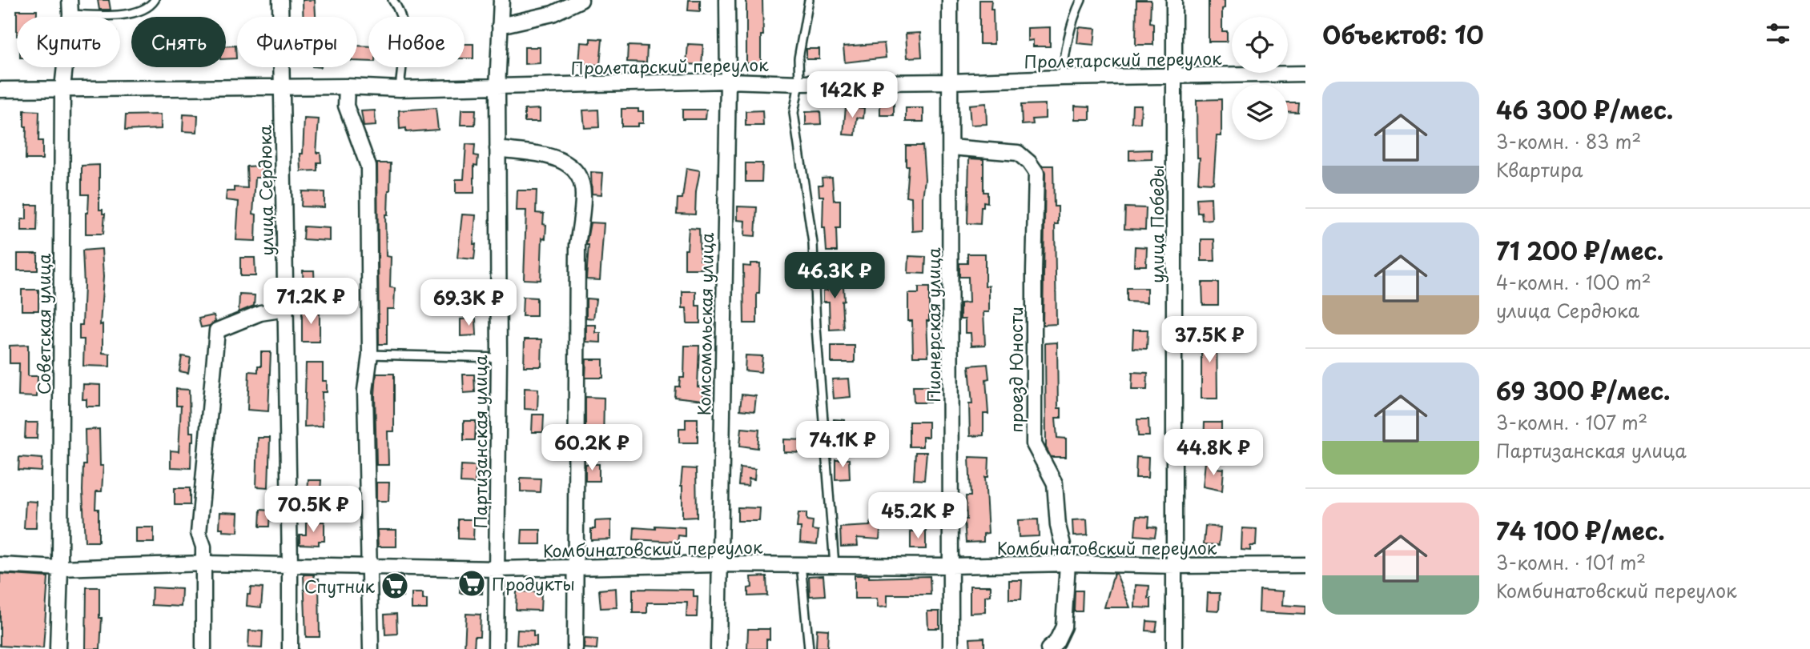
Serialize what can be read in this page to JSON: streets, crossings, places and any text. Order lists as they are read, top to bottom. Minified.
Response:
{"streets":{"street":["Пролетарский переулок","улица Сердюка","улица Победы","Советская улица","Комсомольская улица","Пионерская улица","проезд Юности","Партизанская улица","Комбинатовский переулок"]},"crossings":[["Пролетарский переулок","улица Сердюка"],["Пролетарский переулок","улица Победы"],["Пролетарский переулок","Советская улица"],["Пролетарский переулок","Комсомольская улица"],["Пролетарский переулок","Пионерская улица"],["Пролетарский переулок","Партизанская улица"],["улица Сердюка","Комбинатовский переулок"],["улица Победы","Комбинатовский переулок"],["Советская улица","Комбинатовский переулок"],["Комсомольская улица","Комбинатовский переулок"],["Пионерская улица","проезд Юности"],["Пионерская улица","Комбинатовский переулок"],["проезд Юности","Комбинатовский переулок"],["Партизанская улица","Комбинатовский переулок"]],"places":{"supermarket":["Продукты","Спутник"]},"page":{"heading":"Объектов: 10","chip":["Купить","Снять","Фильтры","Новое"],"list":[{"name":"46 300 ₽/мес.","note":"3-комн. · 83 m² · Квартира"},{"name":"71 200 ₽/мес.","note":"4-комн. · 100 m² · улица Сердюка"},{"name":"69 300 ₽/мес.","note":"3-комн. · 107 m² · Партизанская улица"},{"name":"74 100 ₽/мес.","note":"3-комн. · 101 m² · Комбинатовский переулок"}],"price":["142K ₽","46.3K ₽","71.2K ₽","69.3K ₽","37.5K ₽","74.1K ₽","60.2K ₽","44.8K ₽","70.5K ₽","45.2K ₽"]}}
